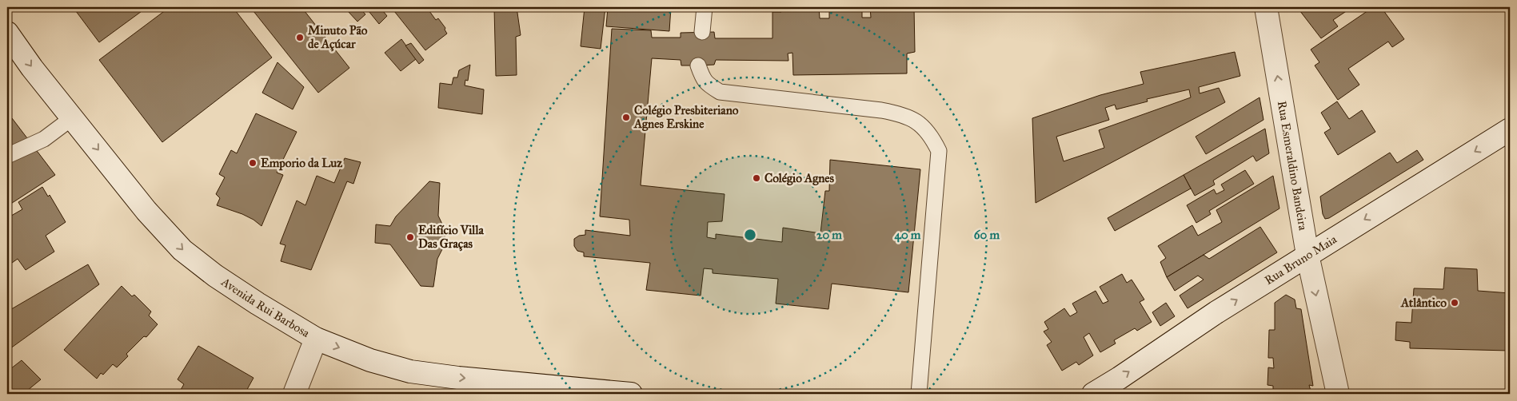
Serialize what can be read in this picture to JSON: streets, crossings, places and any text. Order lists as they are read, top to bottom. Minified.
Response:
{"streets":{"street":["Rua Esmeraldino Bandeira","Rua Bruno Maia","Avenida Rui Barbosa"]},"crossings":[["Rua Esmeraldino Bandeira","Rua Bruno Maia"]],"one_way":["Avenida Rui Barbosa"],"places":["Minuto Pão de Açúcar","Colégio Presbiteriano Agnes Erskine","Emporio da Luz","Colégio Agnes","Edifício Villa Das Graças","Atlântico"],"rings":["20 m","40 m","60 m"]}
